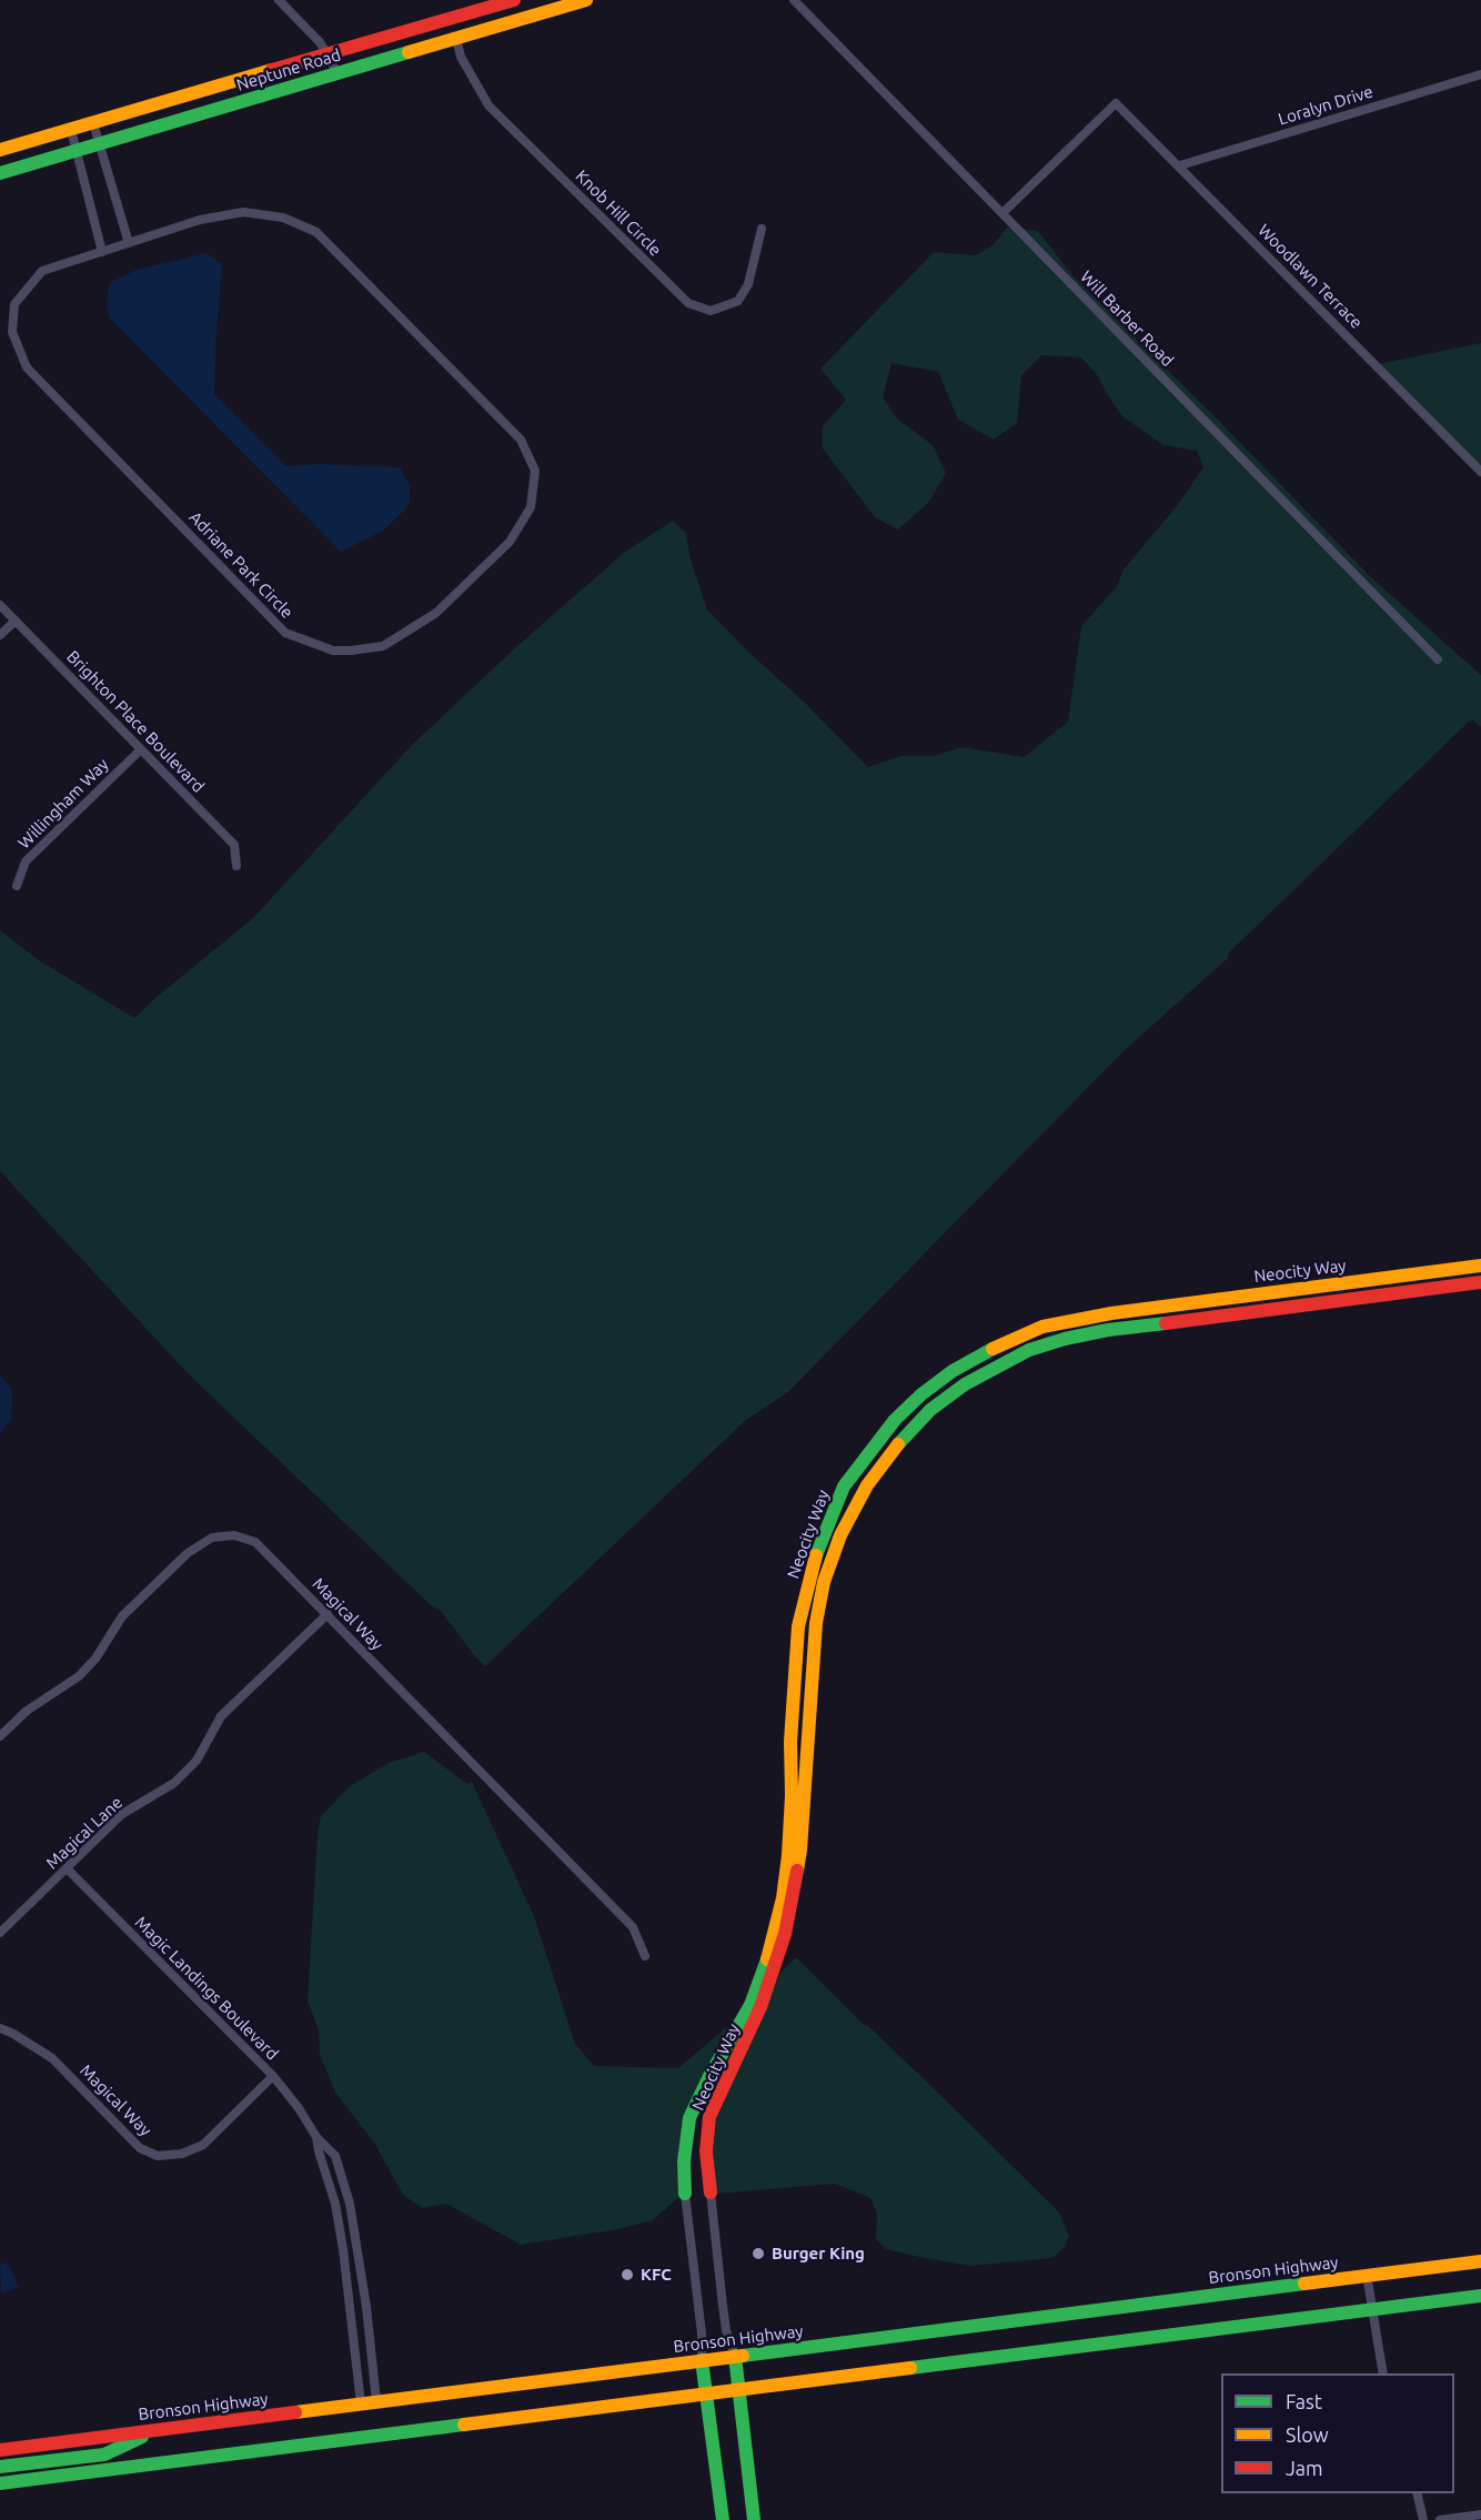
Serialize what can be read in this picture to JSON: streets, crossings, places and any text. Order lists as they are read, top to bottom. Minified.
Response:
{"streets":{"main road":["Neptune Road","Neocity Way","Bronson Highway"],"street":["Loralyn Drive","Knob Hill Circle","Woodlawn Terrace","Will Barber Road","Adriane Park Circle","Brighton Place Boulevard","Willingham Way","Magical Way","Magical Lane","Magic Landings Boulevard"]},"crossings":[["Neptune Road","Knob Hill Circle"],["Loralyn Drive","Woodlawn Terrace"],["Woodlawn Terrace","Will Barber Road"],["Brighton Place Boulevard","Willingham Way"],["Magical Way","Magical Lane"],["Magical Way","Magic Landings Boulevard"],["Magical Lane","Magic Landings Boulevard"],["Magic Landings Boulevard","Bronson Highway"]],"places":["Burger King","KFC"],"legend":["Fast","Slow","Jam"]}
